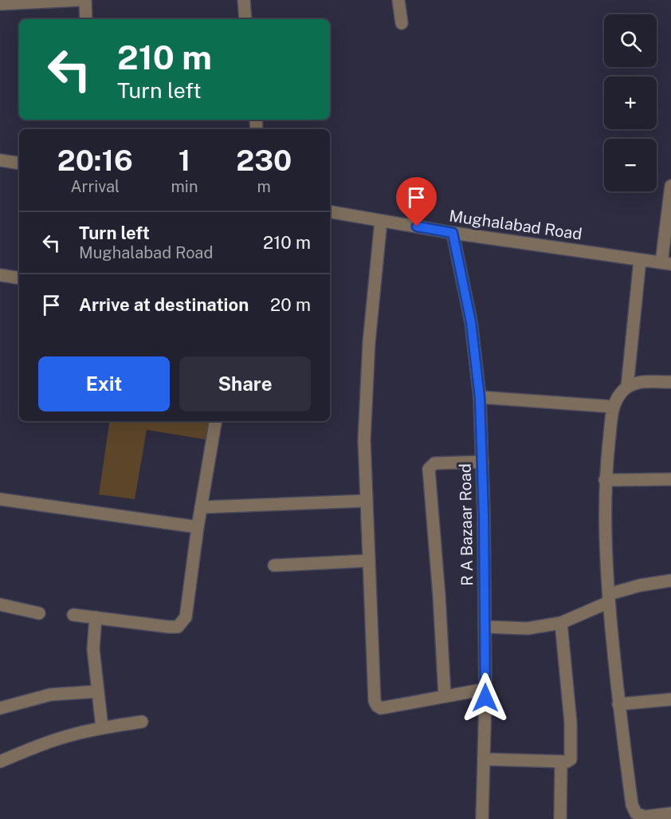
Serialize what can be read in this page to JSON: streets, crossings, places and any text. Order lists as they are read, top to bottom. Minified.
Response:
{"streets":{"street":["Mughalabad Road","R A Bazaar Road"]},"crossings":[["Mughalabad Road","R A Bazaar Road"]],"page":{"map_buttons":["+","−"],"turn":["210 m","Turn left"],"eta":["20:16","Arrival","1","min","230","m"],"list":[{"name":"Turn left","note":"Mughalabad Road","value":"210 m"},{"name":"Arrive at destination","value":"20 m"}],"buttons":["Exit","Share"]}}
